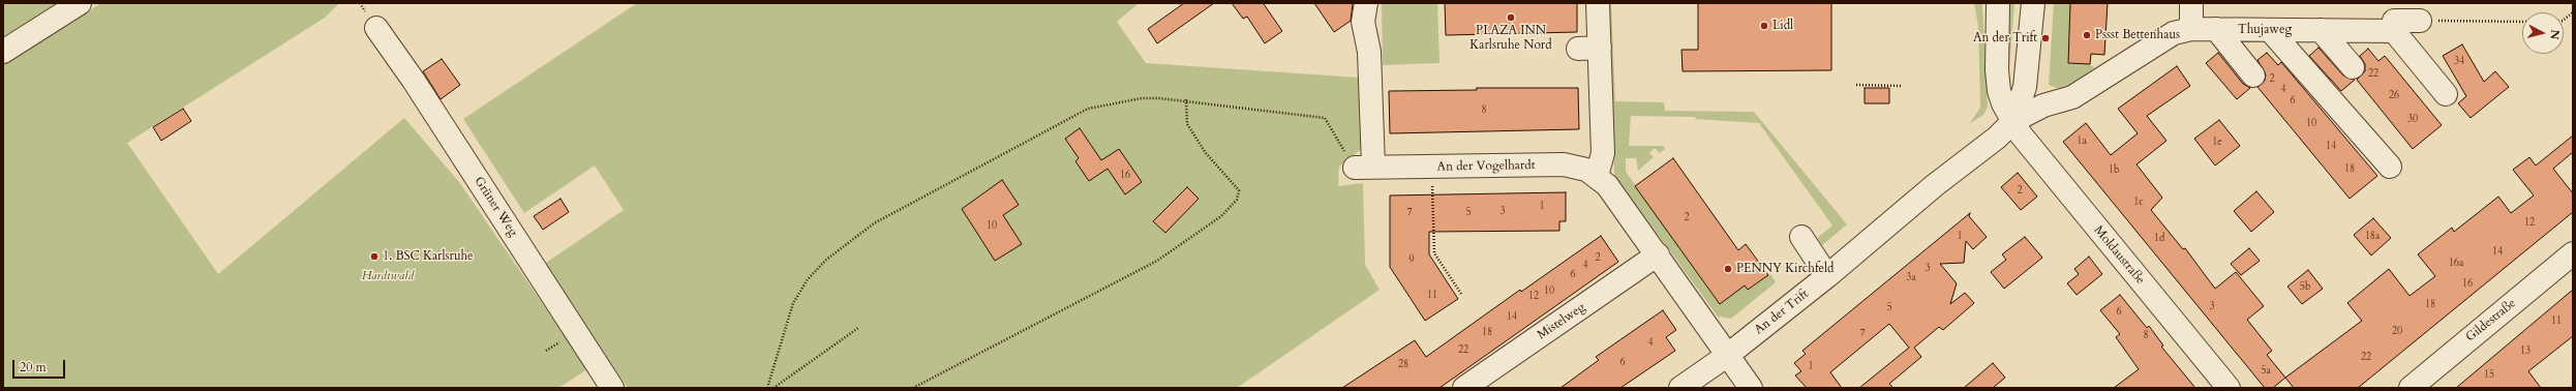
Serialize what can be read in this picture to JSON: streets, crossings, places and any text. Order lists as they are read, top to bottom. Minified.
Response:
{"streets":{"street":["Thujaweg","An der Vogelhardt","Grüner Weg","Moldaustraße","An der Trift","Gildestraße","Mistelweg"]},"crossings":[["Thujaweg","Moldaustraße"],["Thujaweg","An der Trift"],["An der Vogelhardt","An der Trift"],["An der Vogelhardt","Mistelweg"],["Moldaustraße","An der Trift"]],"parks":["Hardtwald"],"places":["PLAZA INN Karlsruhe Nord","Lidl","Pssst Bettenhaus","An der Trift","1. BSC Karlsruhe","PENNY Kirchfeld"],"house_numbers":["34","22","2","4","26","6","8","30","10","1a","1e","14","18","1b","16","2","1c","1","3","7","5","2","12","10","1","18a","1d","14","2","9","16a","4","3","6","3a","16","5b","10","11","12","18","3","5","6","14","11","20","18","7","8","4","22","13","22","6","28","1","5a","15"],"scale_bar":"20 m","north":"right"}
